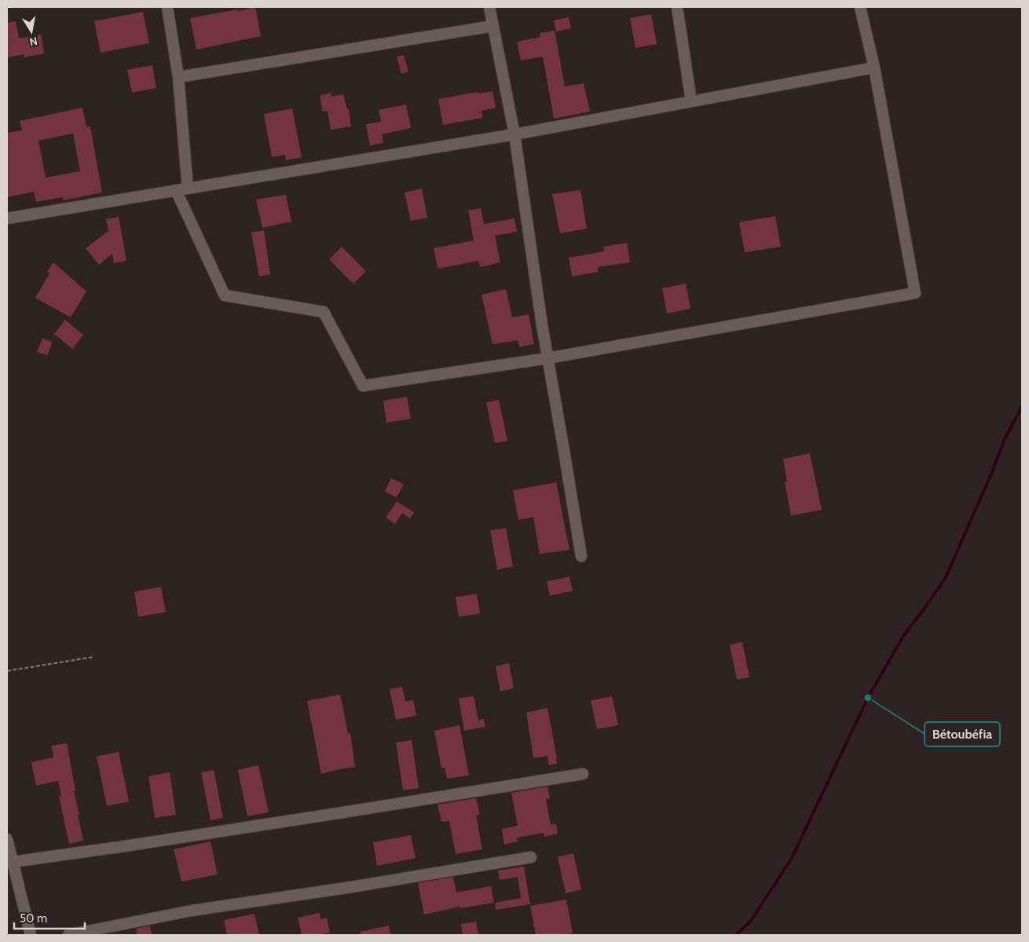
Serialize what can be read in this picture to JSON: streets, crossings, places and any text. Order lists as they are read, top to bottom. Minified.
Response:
{"places":["Bétoubéfia"],"scale_bar":"50 m","north":"bottom"}
